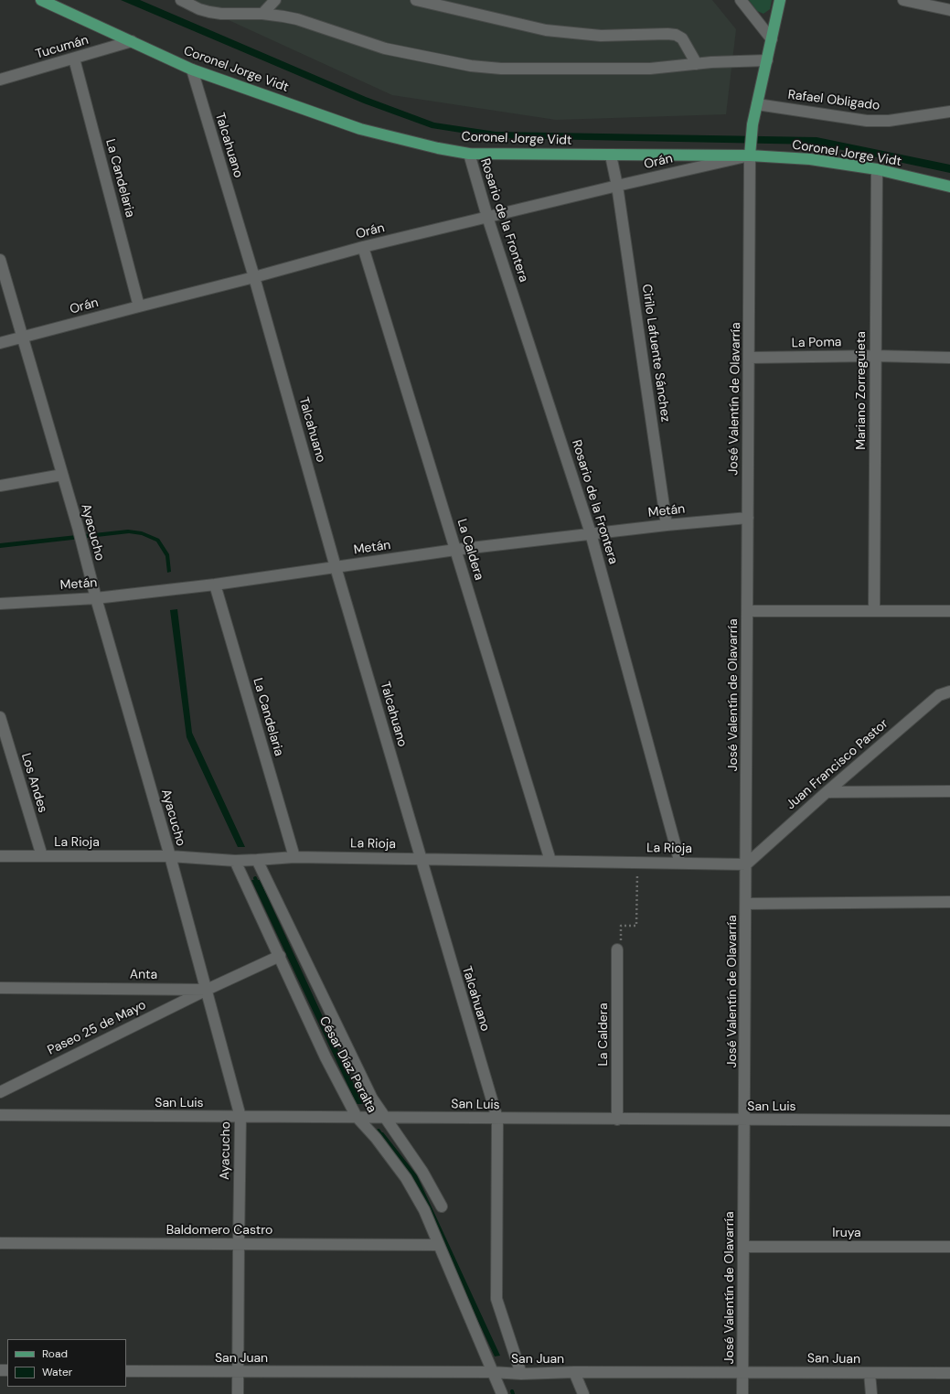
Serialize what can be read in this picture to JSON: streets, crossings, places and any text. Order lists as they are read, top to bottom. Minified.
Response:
{"streets":{"main road":["Coronel Jorge Vidt","José Valentín de Olavarría"],"street":["Tucumán","Rafael Obligado","Talcahuano","Orán","La Candelaria","Rosario de la Frontera","La Poma","Cirilo Lafuente Sánchez","Mariano Zorreguieta","Metán","Ayacucho","La Caldera","Juan Francisco Pastor","Los Andes","La Rioja","Anta","Paseo 25 de Mayo","César Díaz Peralta","San Luis","Baldomero Castro","Iruya","San Juan"]},"crossings":[["Tucumán","Coronel Jorge Vidt"],["Tucumán","La Candelaria"],["Coronel Jorge Vidt","Talcahuano"],["Coronel Jorge Vidt","Orán"],["Coronel Jorge Vidt","Rosario de la Frontera"],["Coronel Jorge Vidt","Cirilo Lafuente Sánchez"],["Coronel Jorge Vidt","Mariano Zorreguieta"],["Coronel Jorge Vidt","José Valentín de Olavarría"],["Rafael Obligado","José Valentín de Olavarría"],["Talcahuano","Orán"],["Talcahuano","Metán"],["Talcahuano","La Rioja"],["Talcahuano","San Luis"],["Talcahuano","San Juan"],["Orán","La Candelaria"],["Orán","Rosario de la Frontera"],["Orán","Cirilo Lafuente Sánchez"],["Orán","José Valentín de Olavarría"],["Orán","Ayacucho"],["Orán","La Caldera"],["La Candelaria","Metán"],["La Candelaria","La Rioja"],["Rosario de la Frontera","Metán"],["Rosario de la Frontera","La Rioja"],["La Poma","Mariano Zorreguieta"],["La Poma","José Valentín de Olavarría"],["Cirilo Lafuente Sánchez","Metán"],["José Valentín de Olavarría","Metán"],["José Valentín de Olavarría","Juan Francisco Pastor"],["José Valentín de Olavarría","La Rioja"],["José Valentín de Olavarría","San Luis"],["José Valentín de Olavarría","Iruya"],["José Valentín de Olavarría","San Juan"],["Metán","Ayacucho"],["Metán","La Caldera"],["Ayacucho","La Rioja"],["Ayacucho","Anta"],["Ayacucho","Paseo 25 de Mayo"],["Ayacucho","San Luis"],["Ayacucho","Baldomero Castro"],["Ayacucho","San Juan"],["La Caldera","La Rioja"],["La Caldera","San Luis"],["Juan Francisco Pastor","La Rioja"],["Los Andes","La Rioja"],["La Rioja","César Díaz Peralta"],["Anta","Paseo 25 de Mayo"],["Anta","César Díaz Peralta"],["César Díaz Peralta","San Luis"],["César Díaz Peralta","Baldomero Castro"],["César Díaz Peralta","San Juan"]],"legend":["Road","Water"]}
